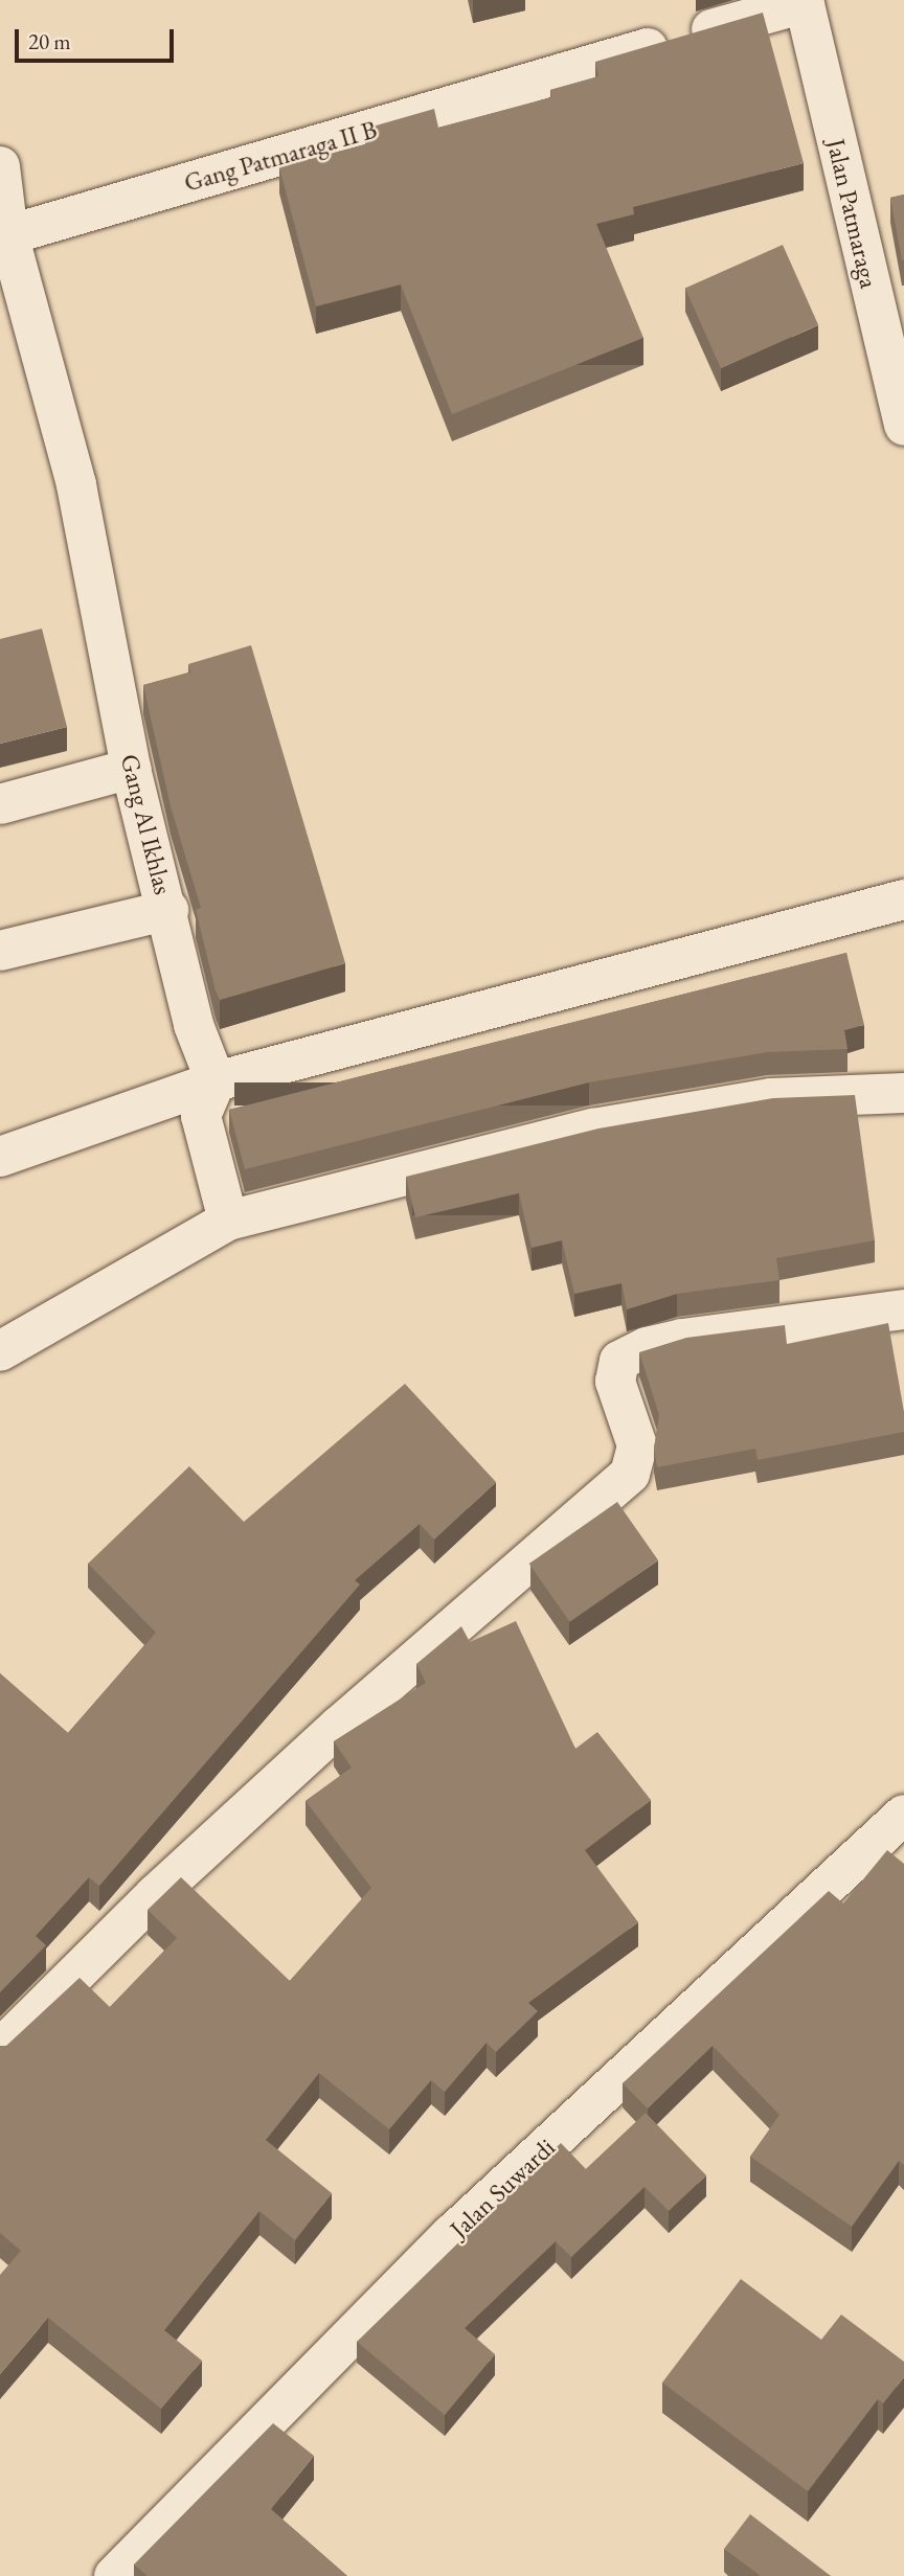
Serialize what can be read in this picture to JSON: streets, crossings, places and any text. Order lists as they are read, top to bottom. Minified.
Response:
{"streets":{"street":["Gang Patmaraga II B","Jalan Patmaraga","Gang Al Ikhlas","Jalan Suwardi"]},"crossings":[["Gang Patmaraga II B","Jalan Patmaraga"],["Gang Patmaraga II B","Gang Al Ikhlas"]],"scale_bar":"20 m"}
